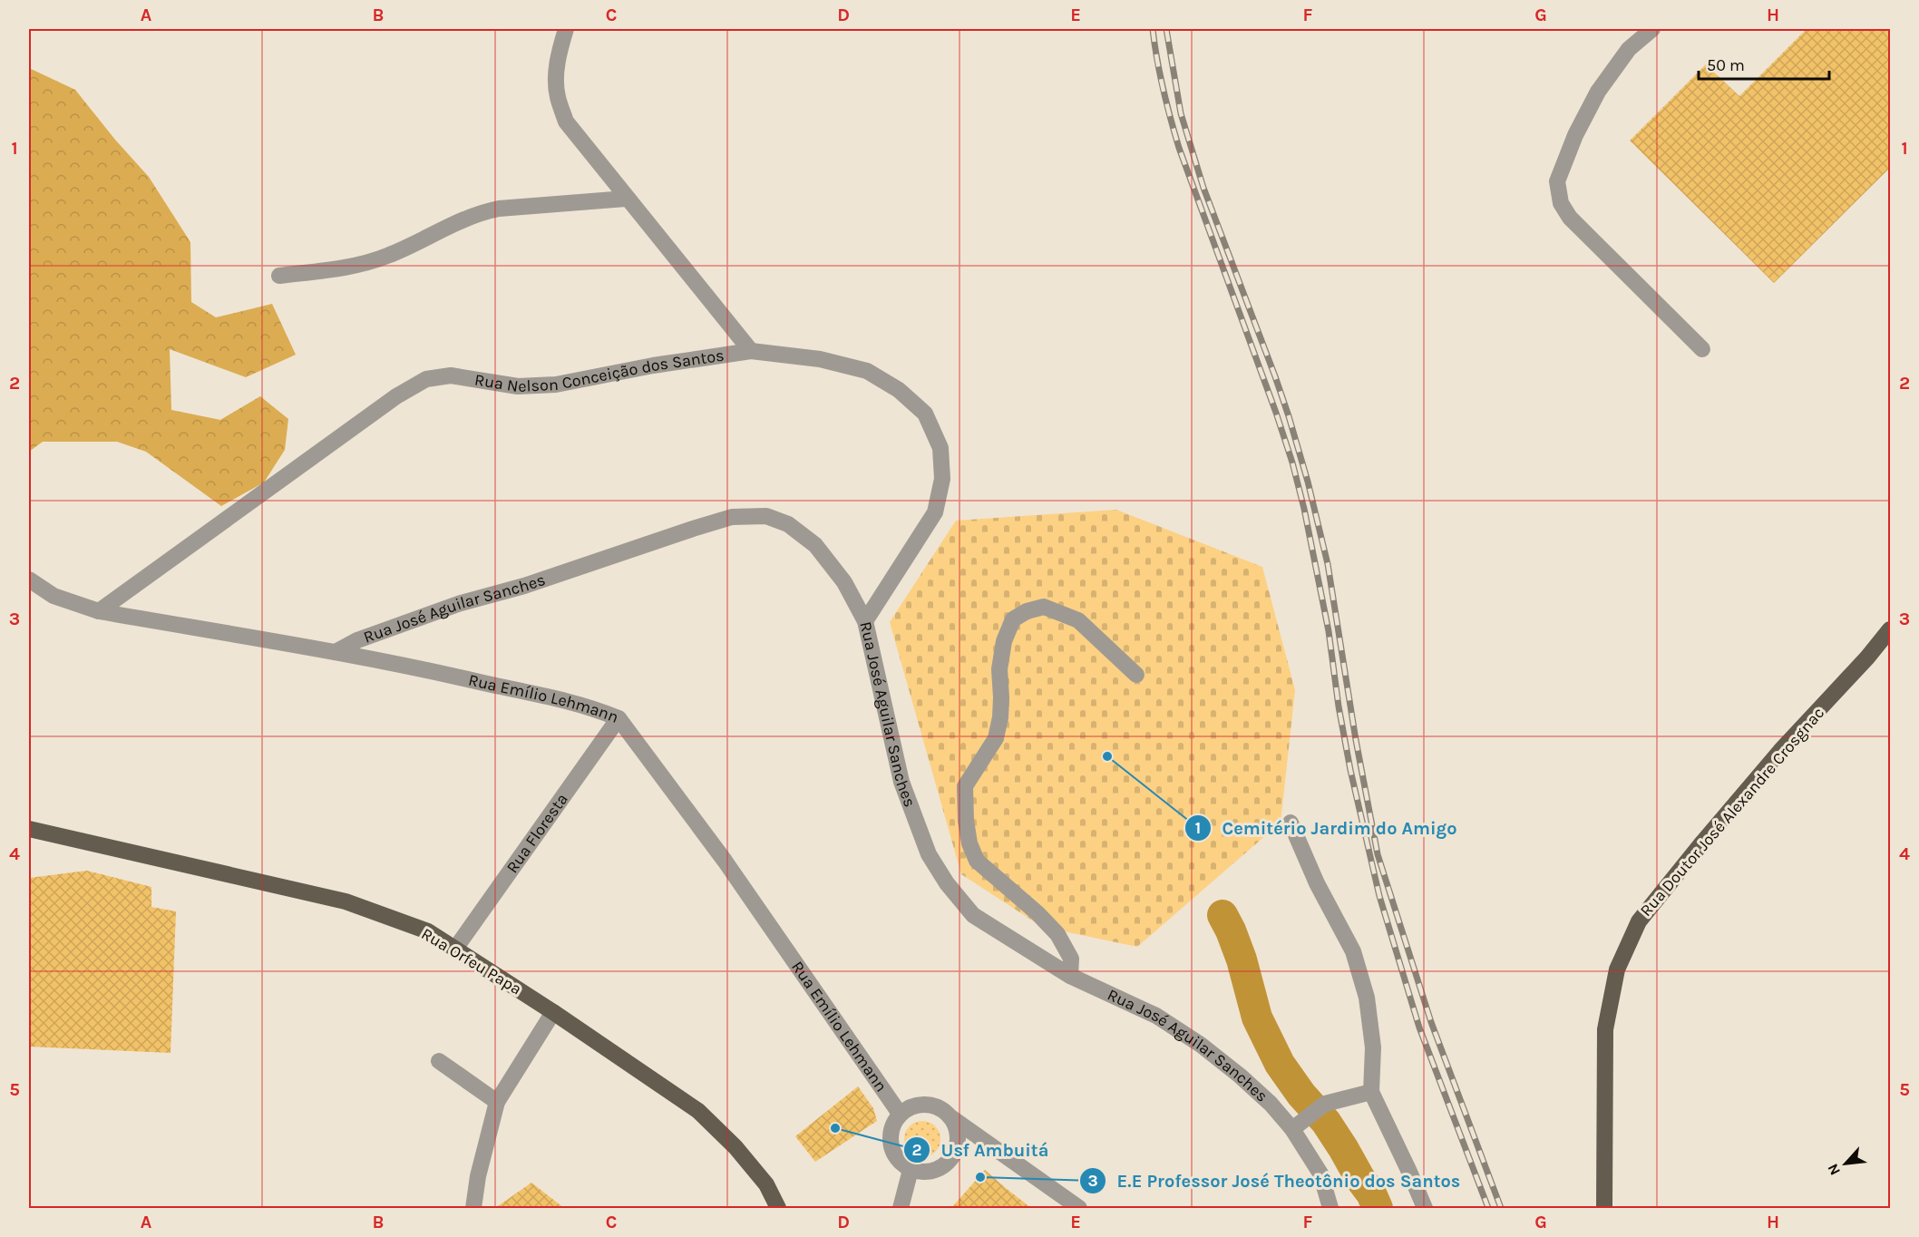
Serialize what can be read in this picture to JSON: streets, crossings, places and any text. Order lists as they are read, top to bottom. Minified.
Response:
{"streets":{"main road":["Rua Doutor José Alexandre Crosgnac","Rua Orfeu Papa"],"street":["Rua Nelson Conceição dos Santos","Rua José Aguilar Sanches","Rua Emílio Lehmann","Rua Floresta"]},"crossings":[["Rua Nelson Conceição dos Santos","Rua José Aguilar Sanches"],["Rua Nelson Conceição dos Santos","Rua Emílio Lehmann"],["Rua José Aguilar Sanches","Rua Emílio Lehmann"],["Rua Emílio Lehmann","Rua Floresta"],["Rua Floresta","Rua Orfeu Papa"]],"places":["Cemitério Jardim do Amigo","Usf Ambuitá","E.E Professor José Theotônio dos Santos"],"scale_bar":"50 m","north":"bottom left","grid":{"columns":["A","B","C","D","E","F","G","H"],"rows":["1","2","3","4","5"]}}
